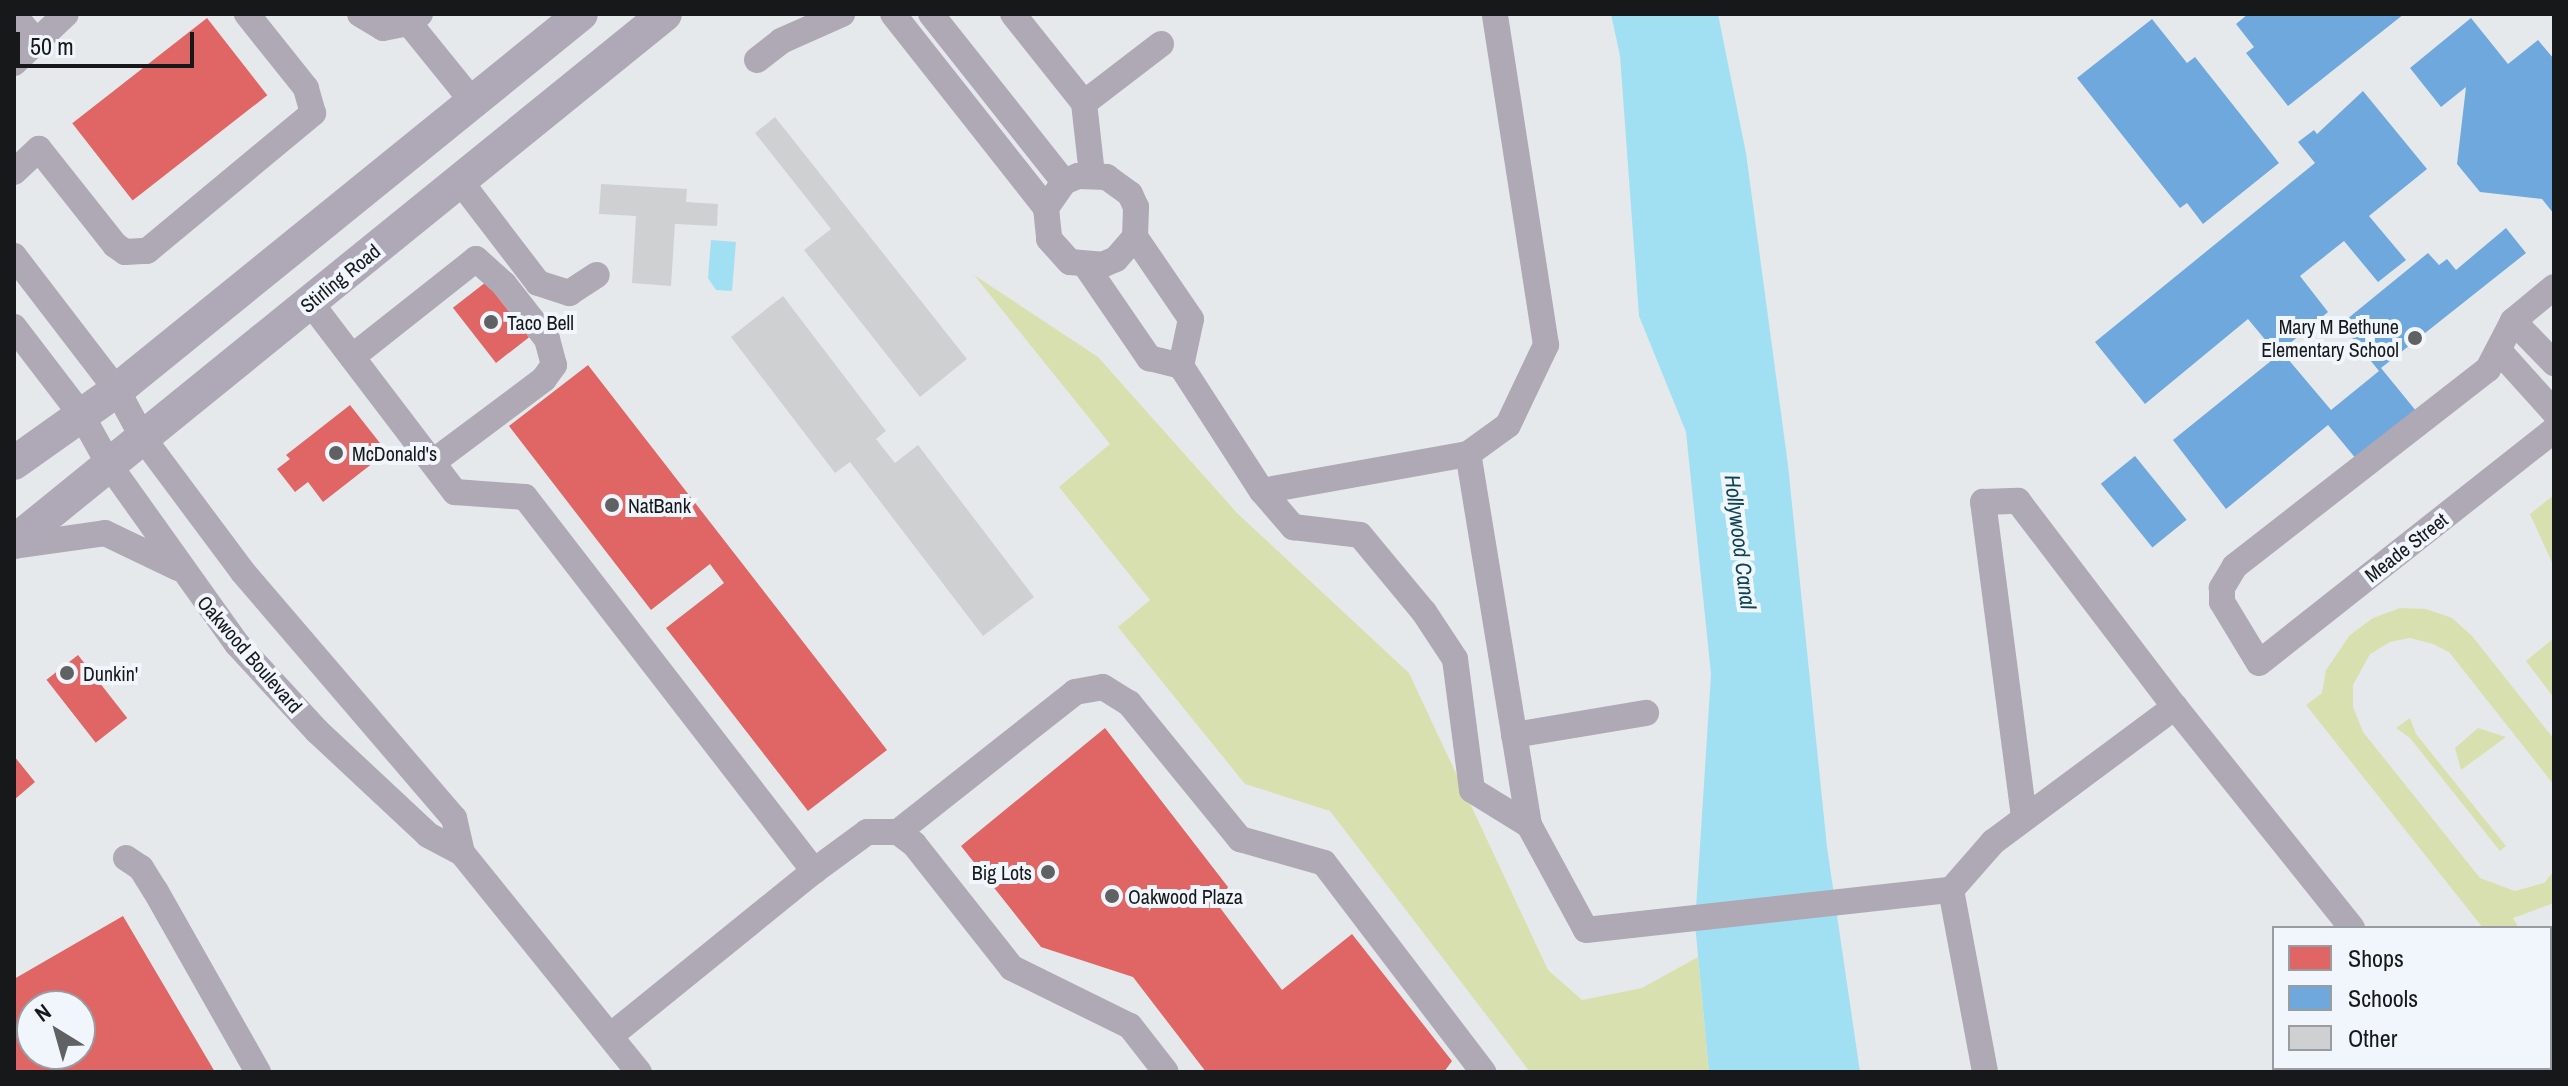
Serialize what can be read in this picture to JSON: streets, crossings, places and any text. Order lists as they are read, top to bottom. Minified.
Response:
{"streets":{"main road":["Stirling Road"],"street":["Meade Street","Oakwood Boulevard"]},"crossings":[["Stirling Road","Oakwood Boulevard"]],"water":["Hollywood Canal"],"places":["Taco Bell","Mary M Bethune Elementary School","McDonald's","NatBank","Dunkin'","Big Lots","Oakwood Plaza"],"legend":["Shops","Schools","Other"],"scale_bar":"50 m","north":"top left"}
